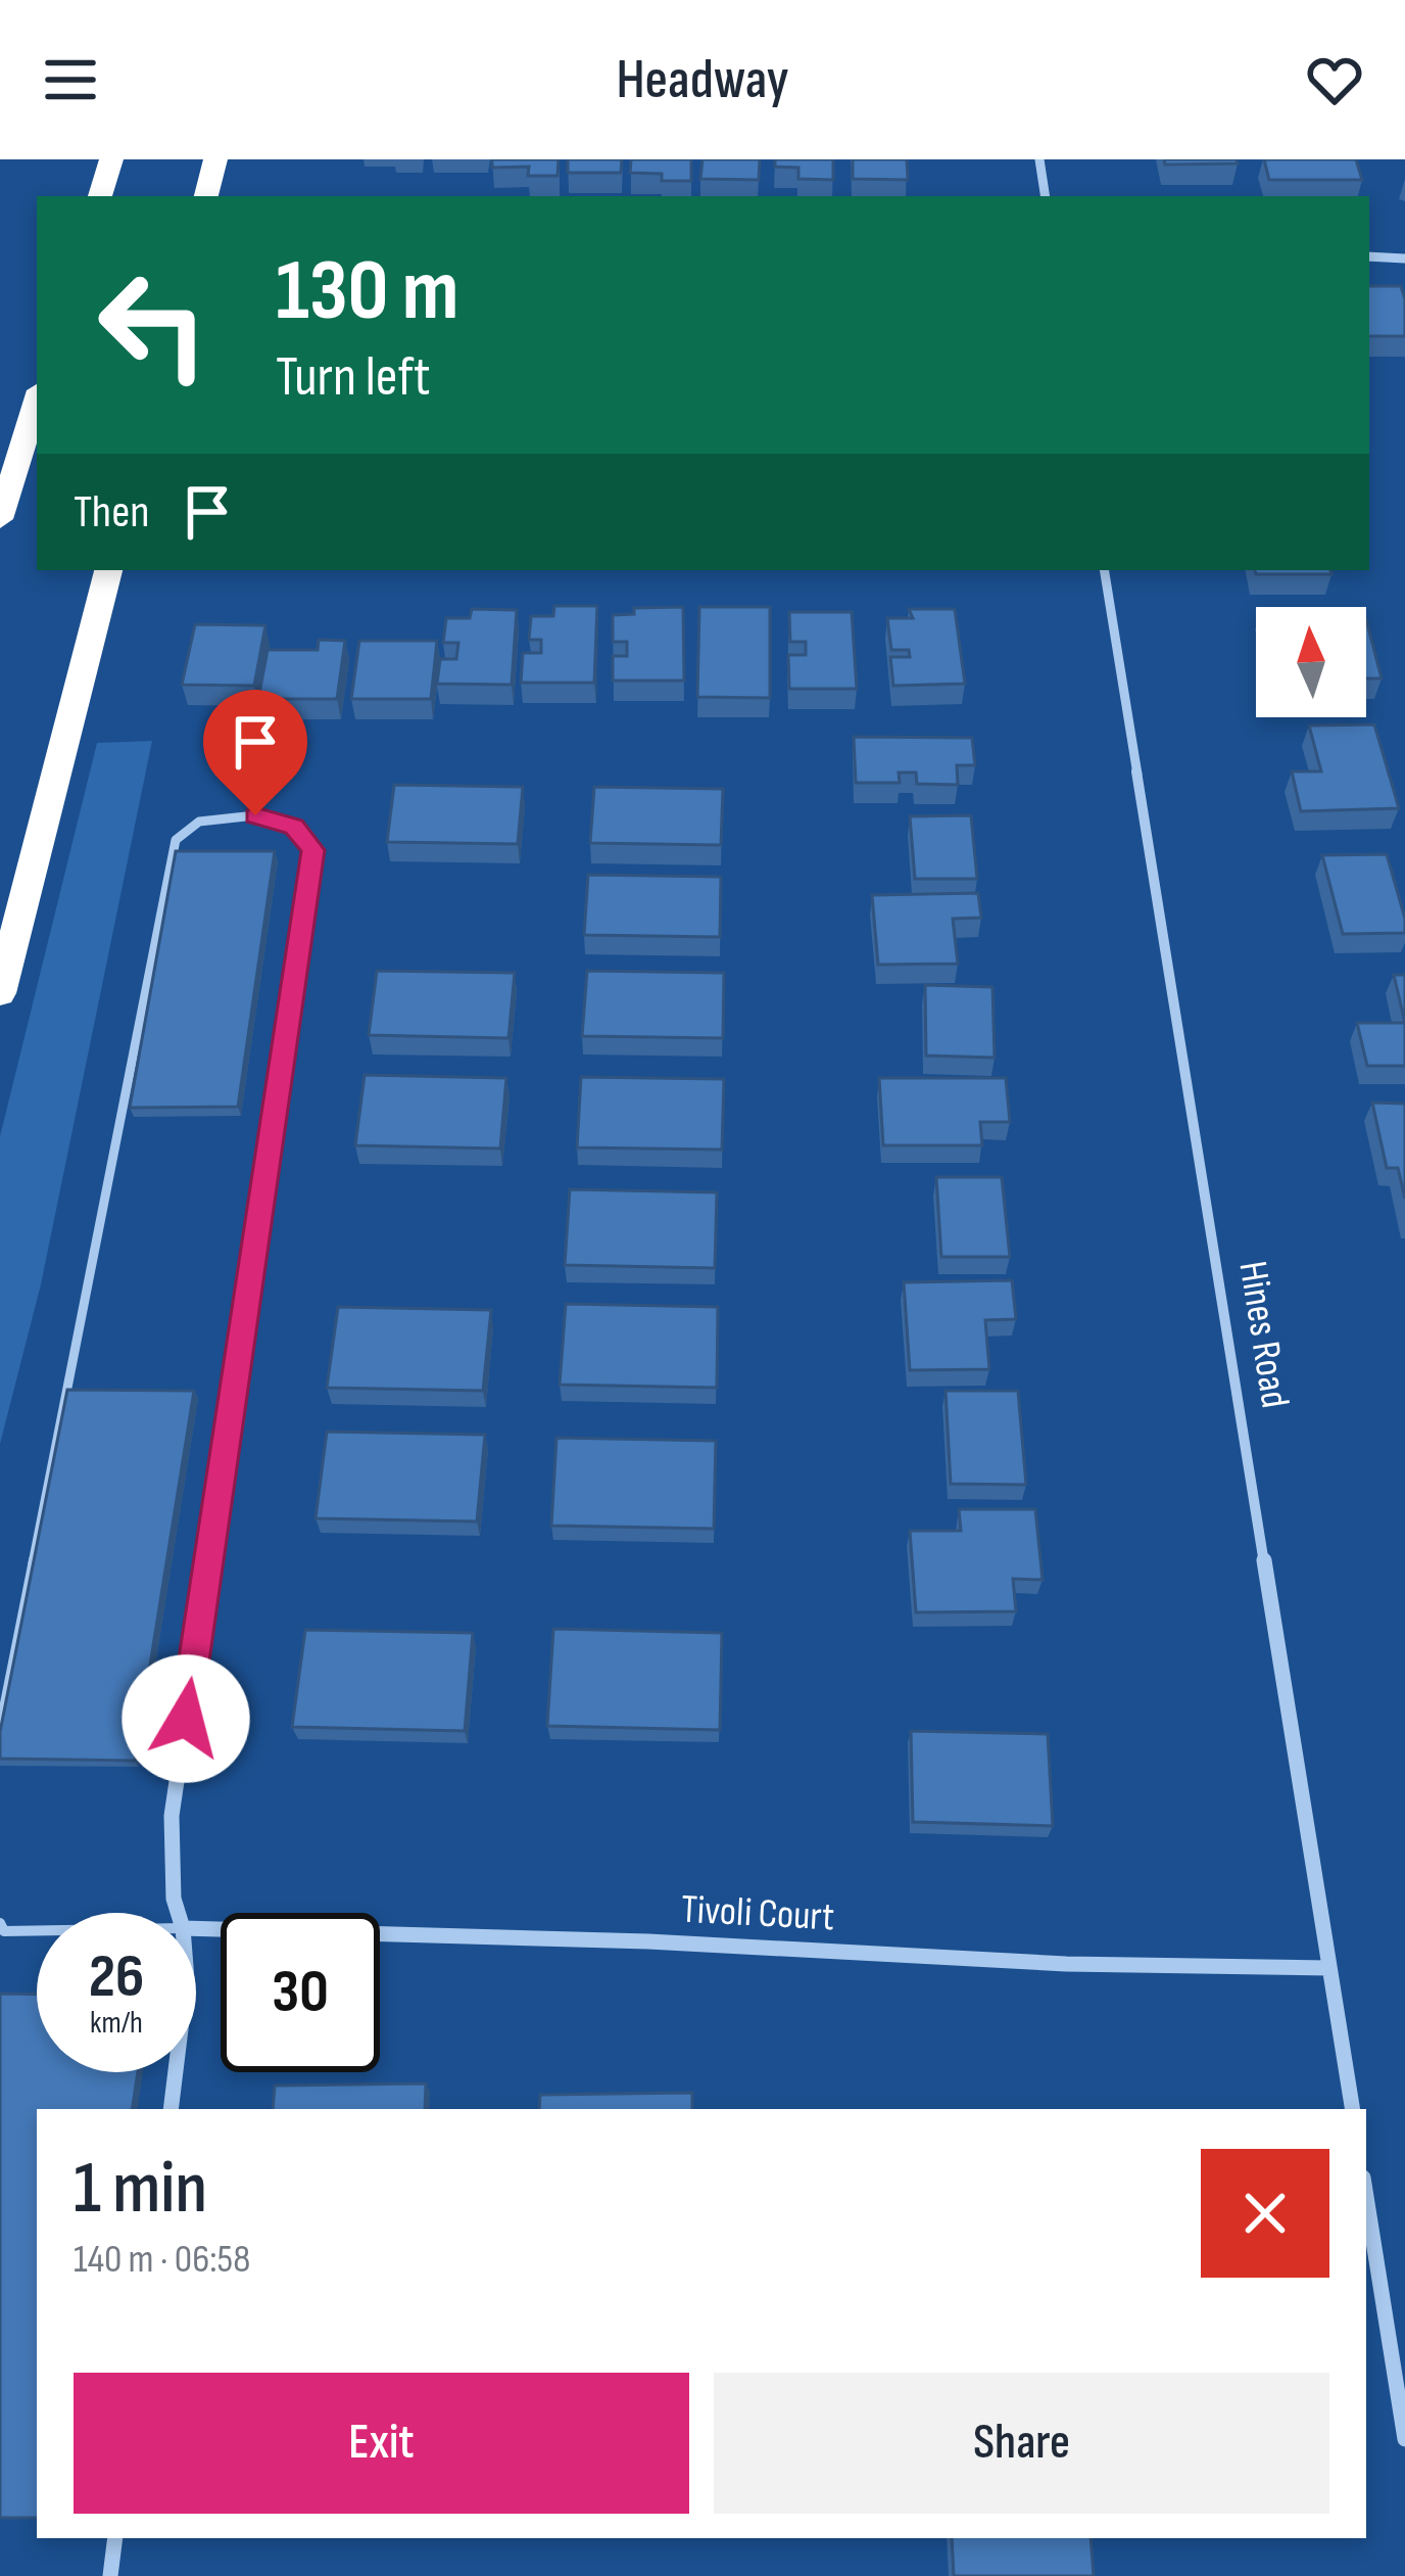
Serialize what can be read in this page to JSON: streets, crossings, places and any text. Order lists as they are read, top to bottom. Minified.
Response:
{"streets":{"street":["Hines Road","Tivoli Court"]},"crossings":[["Hines Road","Tivoli Court"]],"north":"top","page":{"header":"Headway","turn":["130 m","Turn left"],"then":"Then","speed":"26 km/h","limit":"30","heading":["1 min","140 m · 06:58"],"buttons":["Exit","Share"]}}
